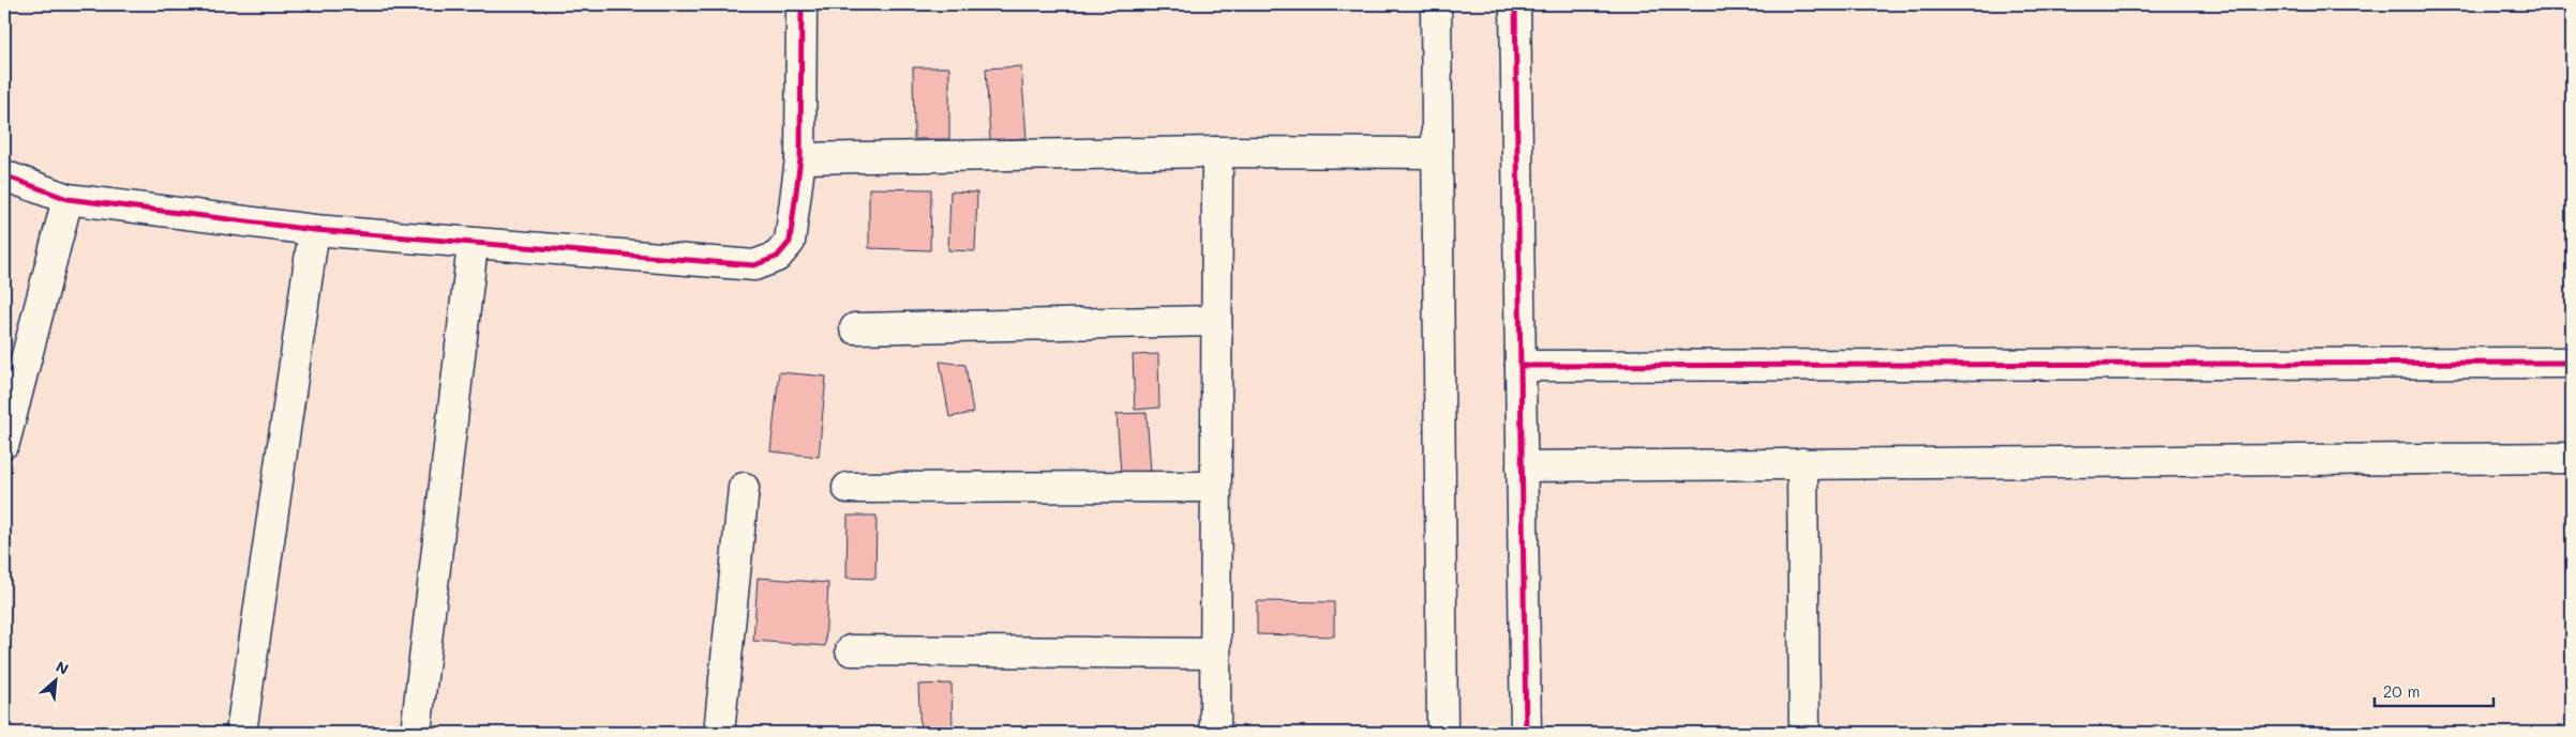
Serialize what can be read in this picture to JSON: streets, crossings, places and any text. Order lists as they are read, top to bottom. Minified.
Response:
{"scale_bar":"20 m","north":"top right"}
